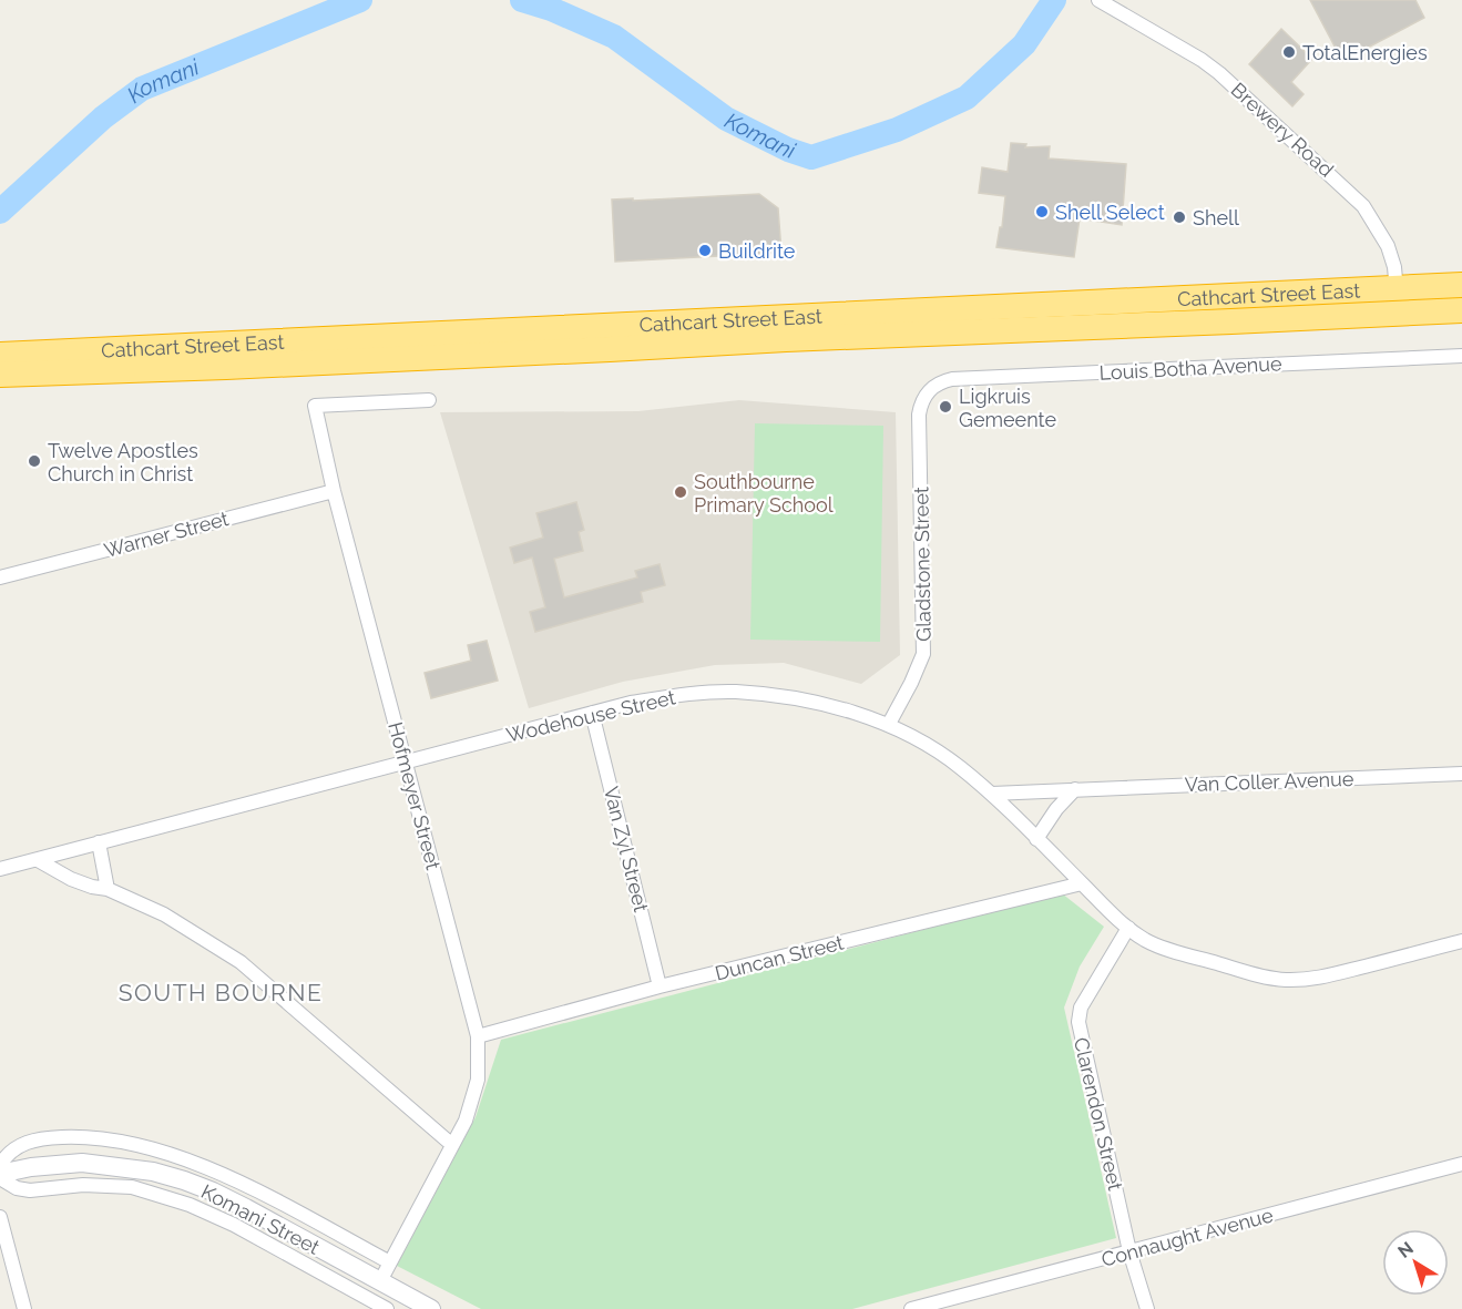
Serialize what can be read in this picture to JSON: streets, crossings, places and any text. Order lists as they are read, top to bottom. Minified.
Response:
{"streets":{"highway":["Cathcart Street East"],"street":["Brewery Road","Louis Botha Avenue","Warner Street","Gladstone Street","Wodehouse Street","Van Coller Avenue","Hofmeyer Street","Van Zyl Street","Duncan Street","Clarendon Street","Komani Street","Connaught Avenue"]},"crossings":[["Brewery Road","Cathcart Street East"],["Louis Botha Avenue","Gladstone Street"],["Warner Street","Hofmeyer Street"],["Gladstone Street","Wodehouse Street"],["Wodehouse Street","Van Coller Avenue"],["Wodehouse Street","Hofmeyer Street"],["Wodehouse Street","Van Zyl Street"],["Wodehouse Street","Duncan Street"],["Wodehouse Street","Clarendon Street"],["Hofmeyer Street","Duncan Street"],["Hofmeyer Street","Komani Street"],["Van Zyl Street","Duncan Street"],["Clarendon Street","Connaught Avenue"]],"districts":["SOUTH BOURNE"],"water":["Komani"],"places":["TotalEnergies","Shell Select","Shell","Buildrite","Ligkruis Gemeente","Twelve Apostles Church in Christ","Southbourne Primary School"],"north":"top left"}
